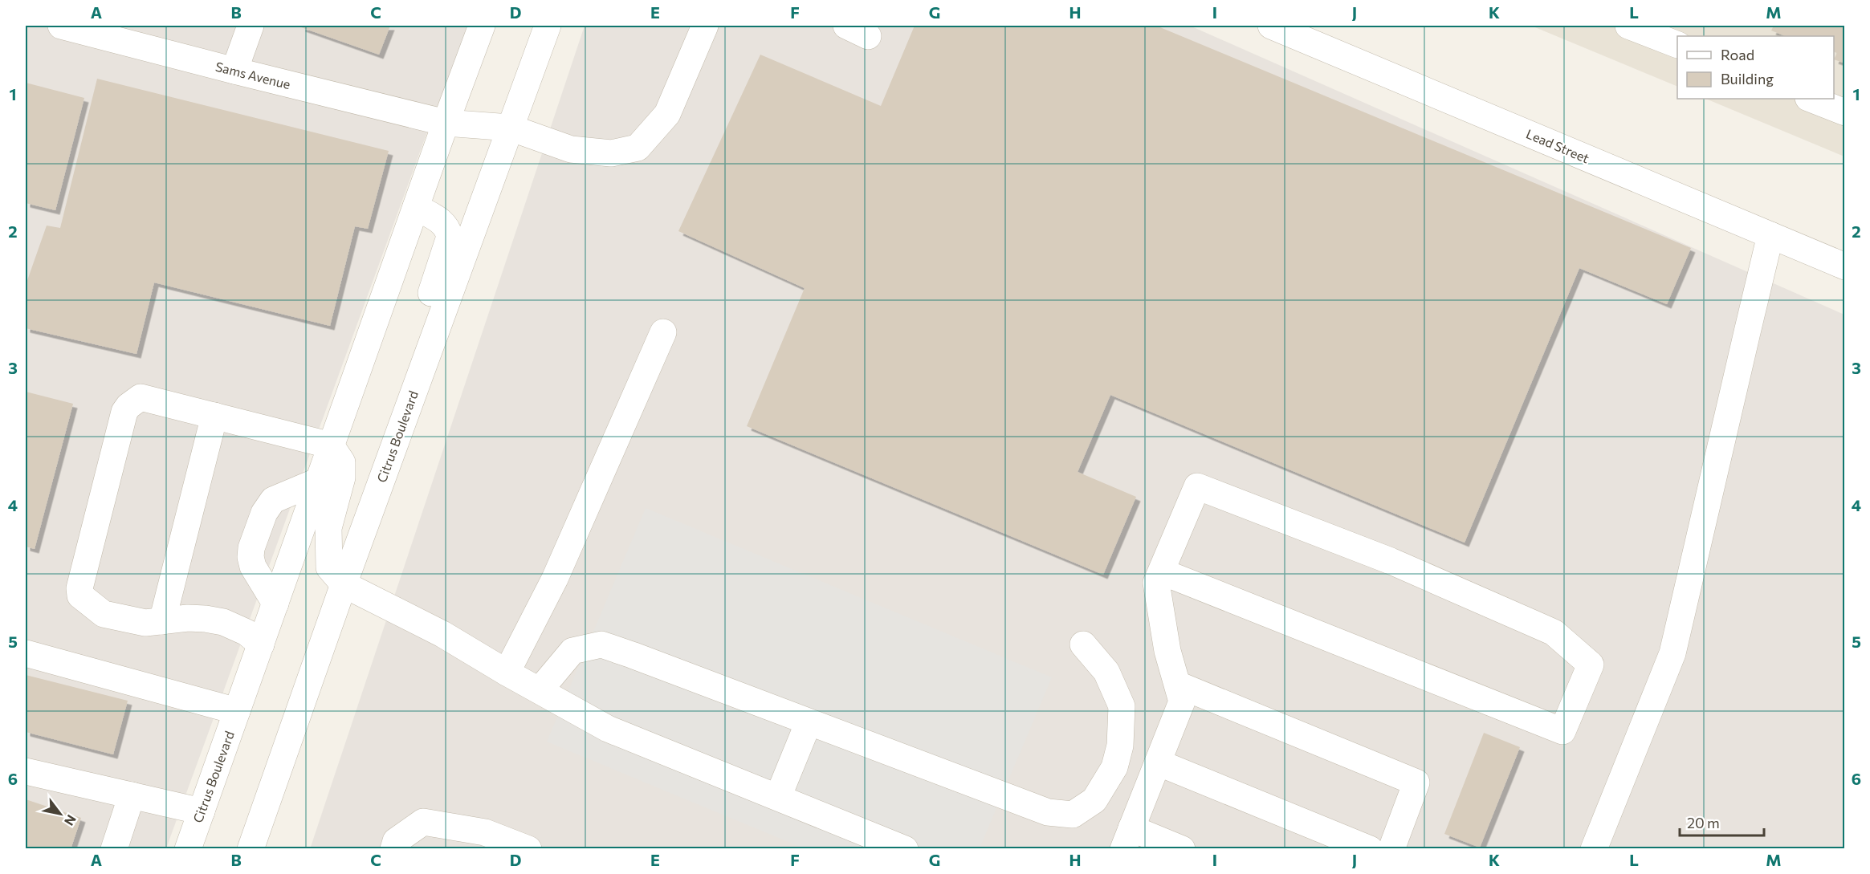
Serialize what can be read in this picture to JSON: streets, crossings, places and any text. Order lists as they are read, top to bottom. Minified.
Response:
{"streets":{"street":["Sams Avenue","Lead Street","Citrus Boulevard"]},"crossings":[["Sams Avenue","Citrus Boulevard"]],"legend":["Road","Building"],"scale_bar":"20 m","north":"bottom right","grid":{"columns":["A","B","C","D","E","F","G","H","I","J","K","L","M"],"rows":["1","2","3","4","5","6"]}}
